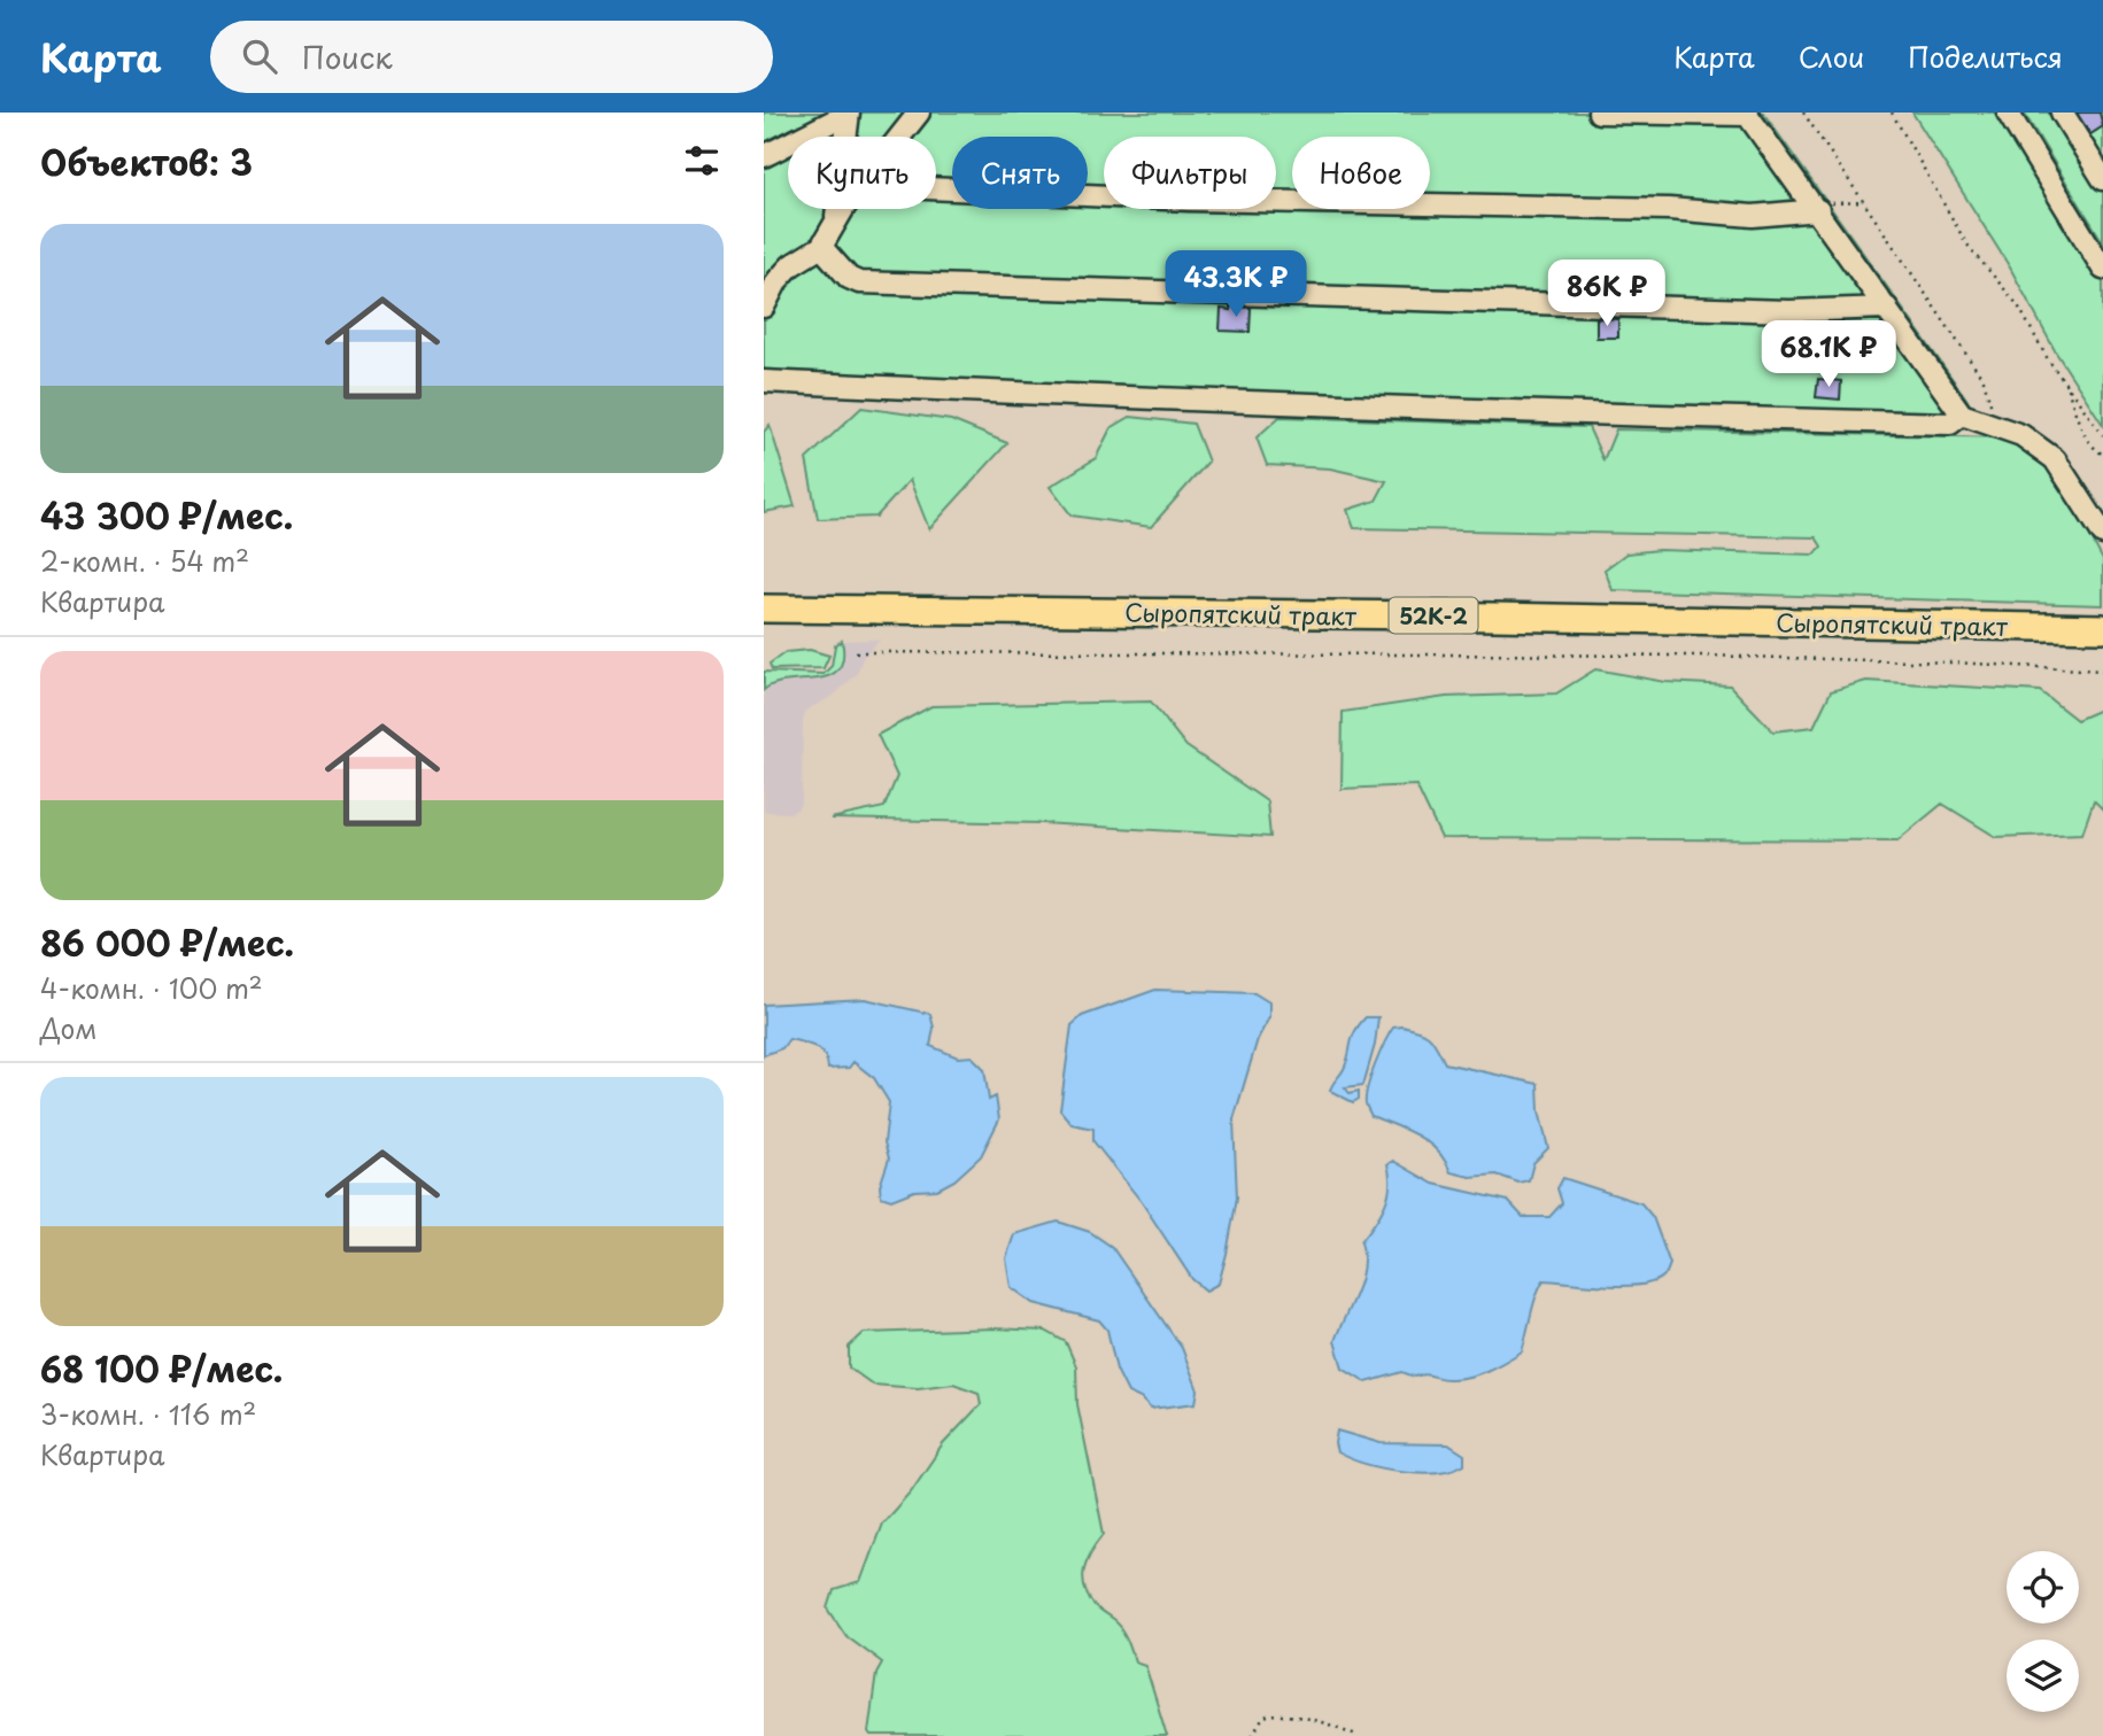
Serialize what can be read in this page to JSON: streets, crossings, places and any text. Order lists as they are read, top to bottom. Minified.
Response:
{"streets":{"main road":["Сыропятский тракт","52К-2"]},"page":{"header":"Карта","search":"Поиск","nav":["Карта","Слои","Поделиться"],"heading":"Объектов: 3","chip":["Купить","Снять","Фильтры","Новое"],"list":[{"name":"43 300 ₽/мес.","note":"2-комн. · 54 m² · Квартира"},{"name":"86 000 ₽/мес.","note":"4-комн. · 100 m² · Дом"},{"name":"68 100 ₽/мес.","note":"3-комн. · 116 m² · Квартира"}],"price":["43.3K ₽","86K ₽","68.1K ₽"]}}
